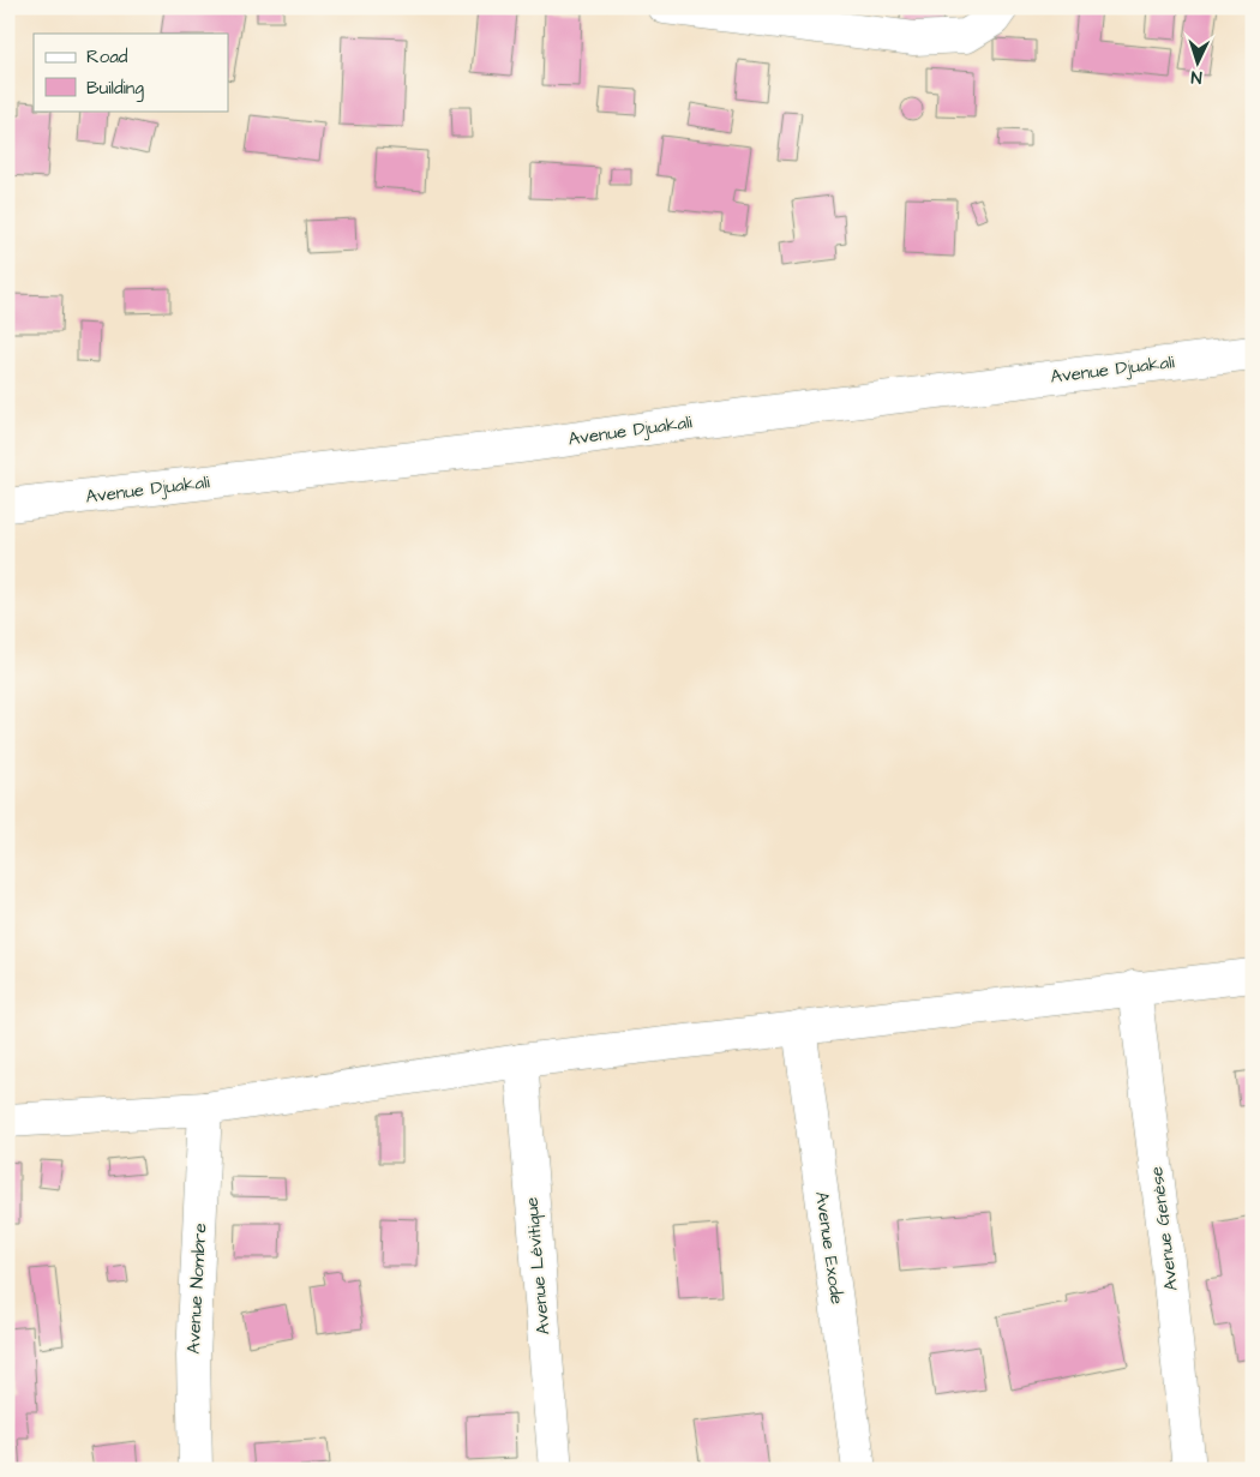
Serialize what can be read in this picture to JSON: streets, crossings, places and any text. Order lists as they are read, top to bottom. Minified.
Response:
{"streets":{"street":["Avenue Djuakali","Avenue Genèse","Avenue Exode","Avenue Lévitique","Avenue Nombre"]},"legend":["Road","Building"],"north":"bottom"}
